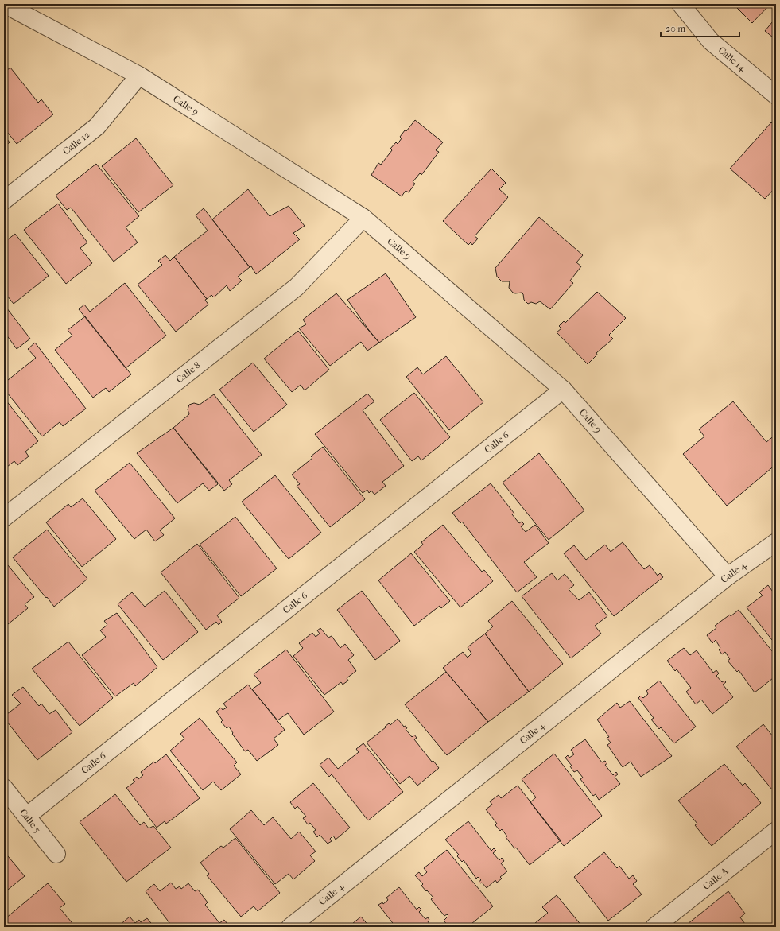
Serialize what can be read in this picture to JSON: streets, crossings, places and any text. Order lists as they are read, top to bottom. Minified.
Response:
{"streets":{"street":["Calle 14","Calle 9","Calle 12","Calle 8","Calle 6","Calle 4","Calle 5","Calle A"]},"crossings":[["Calle 9","Calle 12"],["Calle 9","Calle 8"],["Calle 9","Calle 6"],["Calle 9","Calle 4"],["Calle 6","Calle 5"]],"scale_bar":"20 m"}
